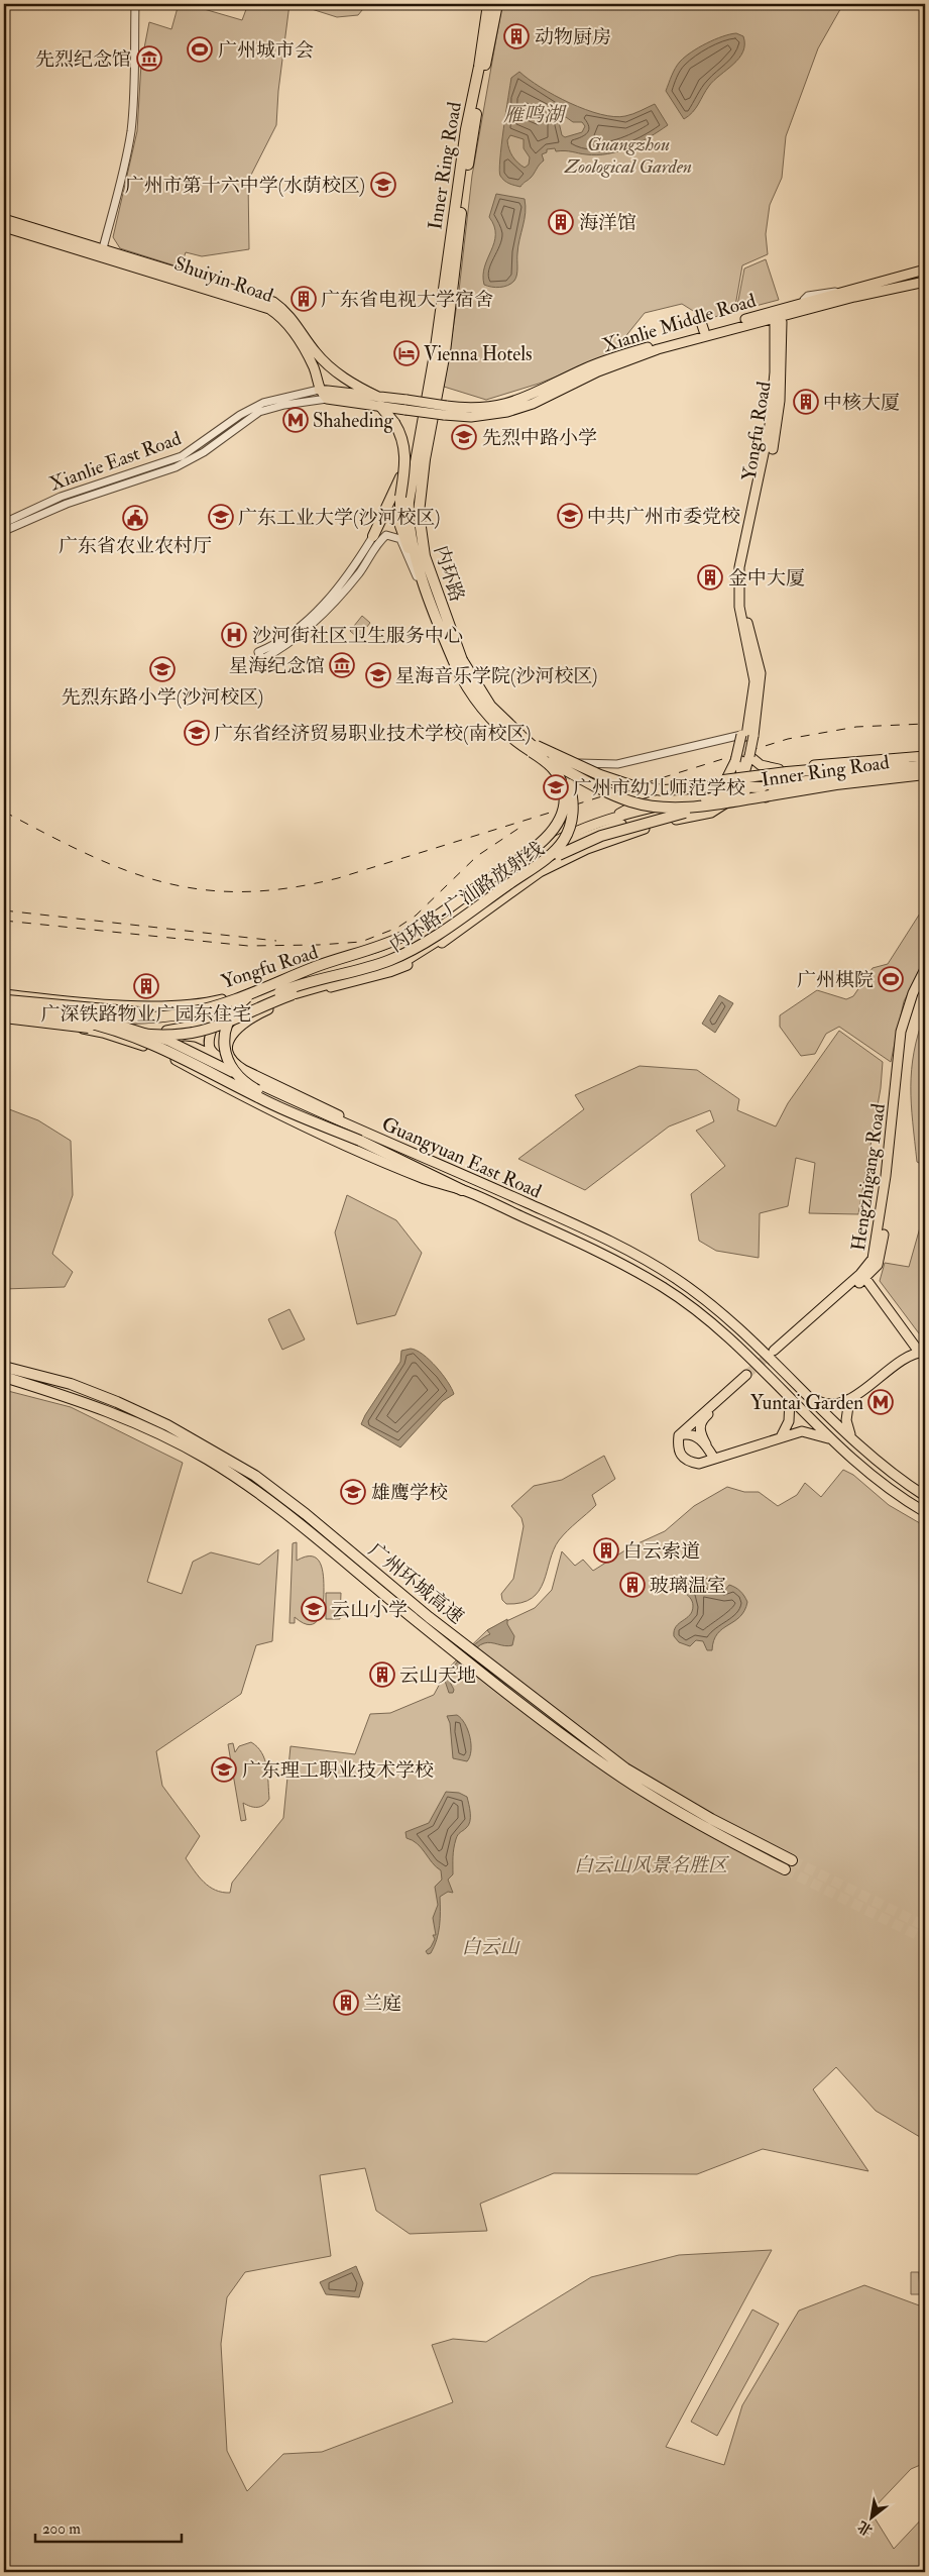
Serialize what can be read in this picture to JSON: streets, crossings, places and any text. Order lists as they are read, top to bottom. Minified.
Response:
{"streets":{"highway":["Inner Ring Road","内环路","内环路-广汕路放射线","广州环城高速"],"main road":["Shuiyin Road","Xianlie Middle Road","Yongfu Road","Xianlie East Road","Guangyuan East Road","Hengzhigang Road"]},"crossings":[["Inner Ring Road","内环路"],["Inner Ring Road","内环路-广汕路放射线"],["Shuiyin Road","Xianlie East Road"],["Xianlie Middle Road","Yongfu Road"],["Xianlie Middle Road","Xianlie East Road"],["内环路-广汕路放射线","Guangyuan East Road"]],"water":["雁鸣湖"],"parks":["Guangzhou Zoological Garden","白云山风景名胜区","白云山"],"places":{"building":["动物厨房","海洋馆","广东省电视大学宿舍","中核大厦","金中大厦","广深铁路物业广园东住宅","白云索道","玻璃温室","云山天地","兰庭"],"sports":["广州城市会","广州棋院"],"museum":["先烈纪念馆","星海纪念馆"],"school or university":["广州市第十六中学(水荫校区)","先烈中路小学","中共广州市委党校","广东工业大学(沙河校区)","先烈东路小学(沙河校区)","星海音乐学院(沙河校区)","广东省经济贸易职业技术学校(南校区)","广州市幼儿师范学校","雄鹰学校","云山小学","广东理工职业技术学校"],"hotel":["Vienna Hotels"],"metro station":["Shaheding","Yuntai Garden"],"public building":["广东省农业农村厅"],"hospital":["沙河街社区卫生服务中心"]},"scale_bar":"200 m","north":"bottom left"}
